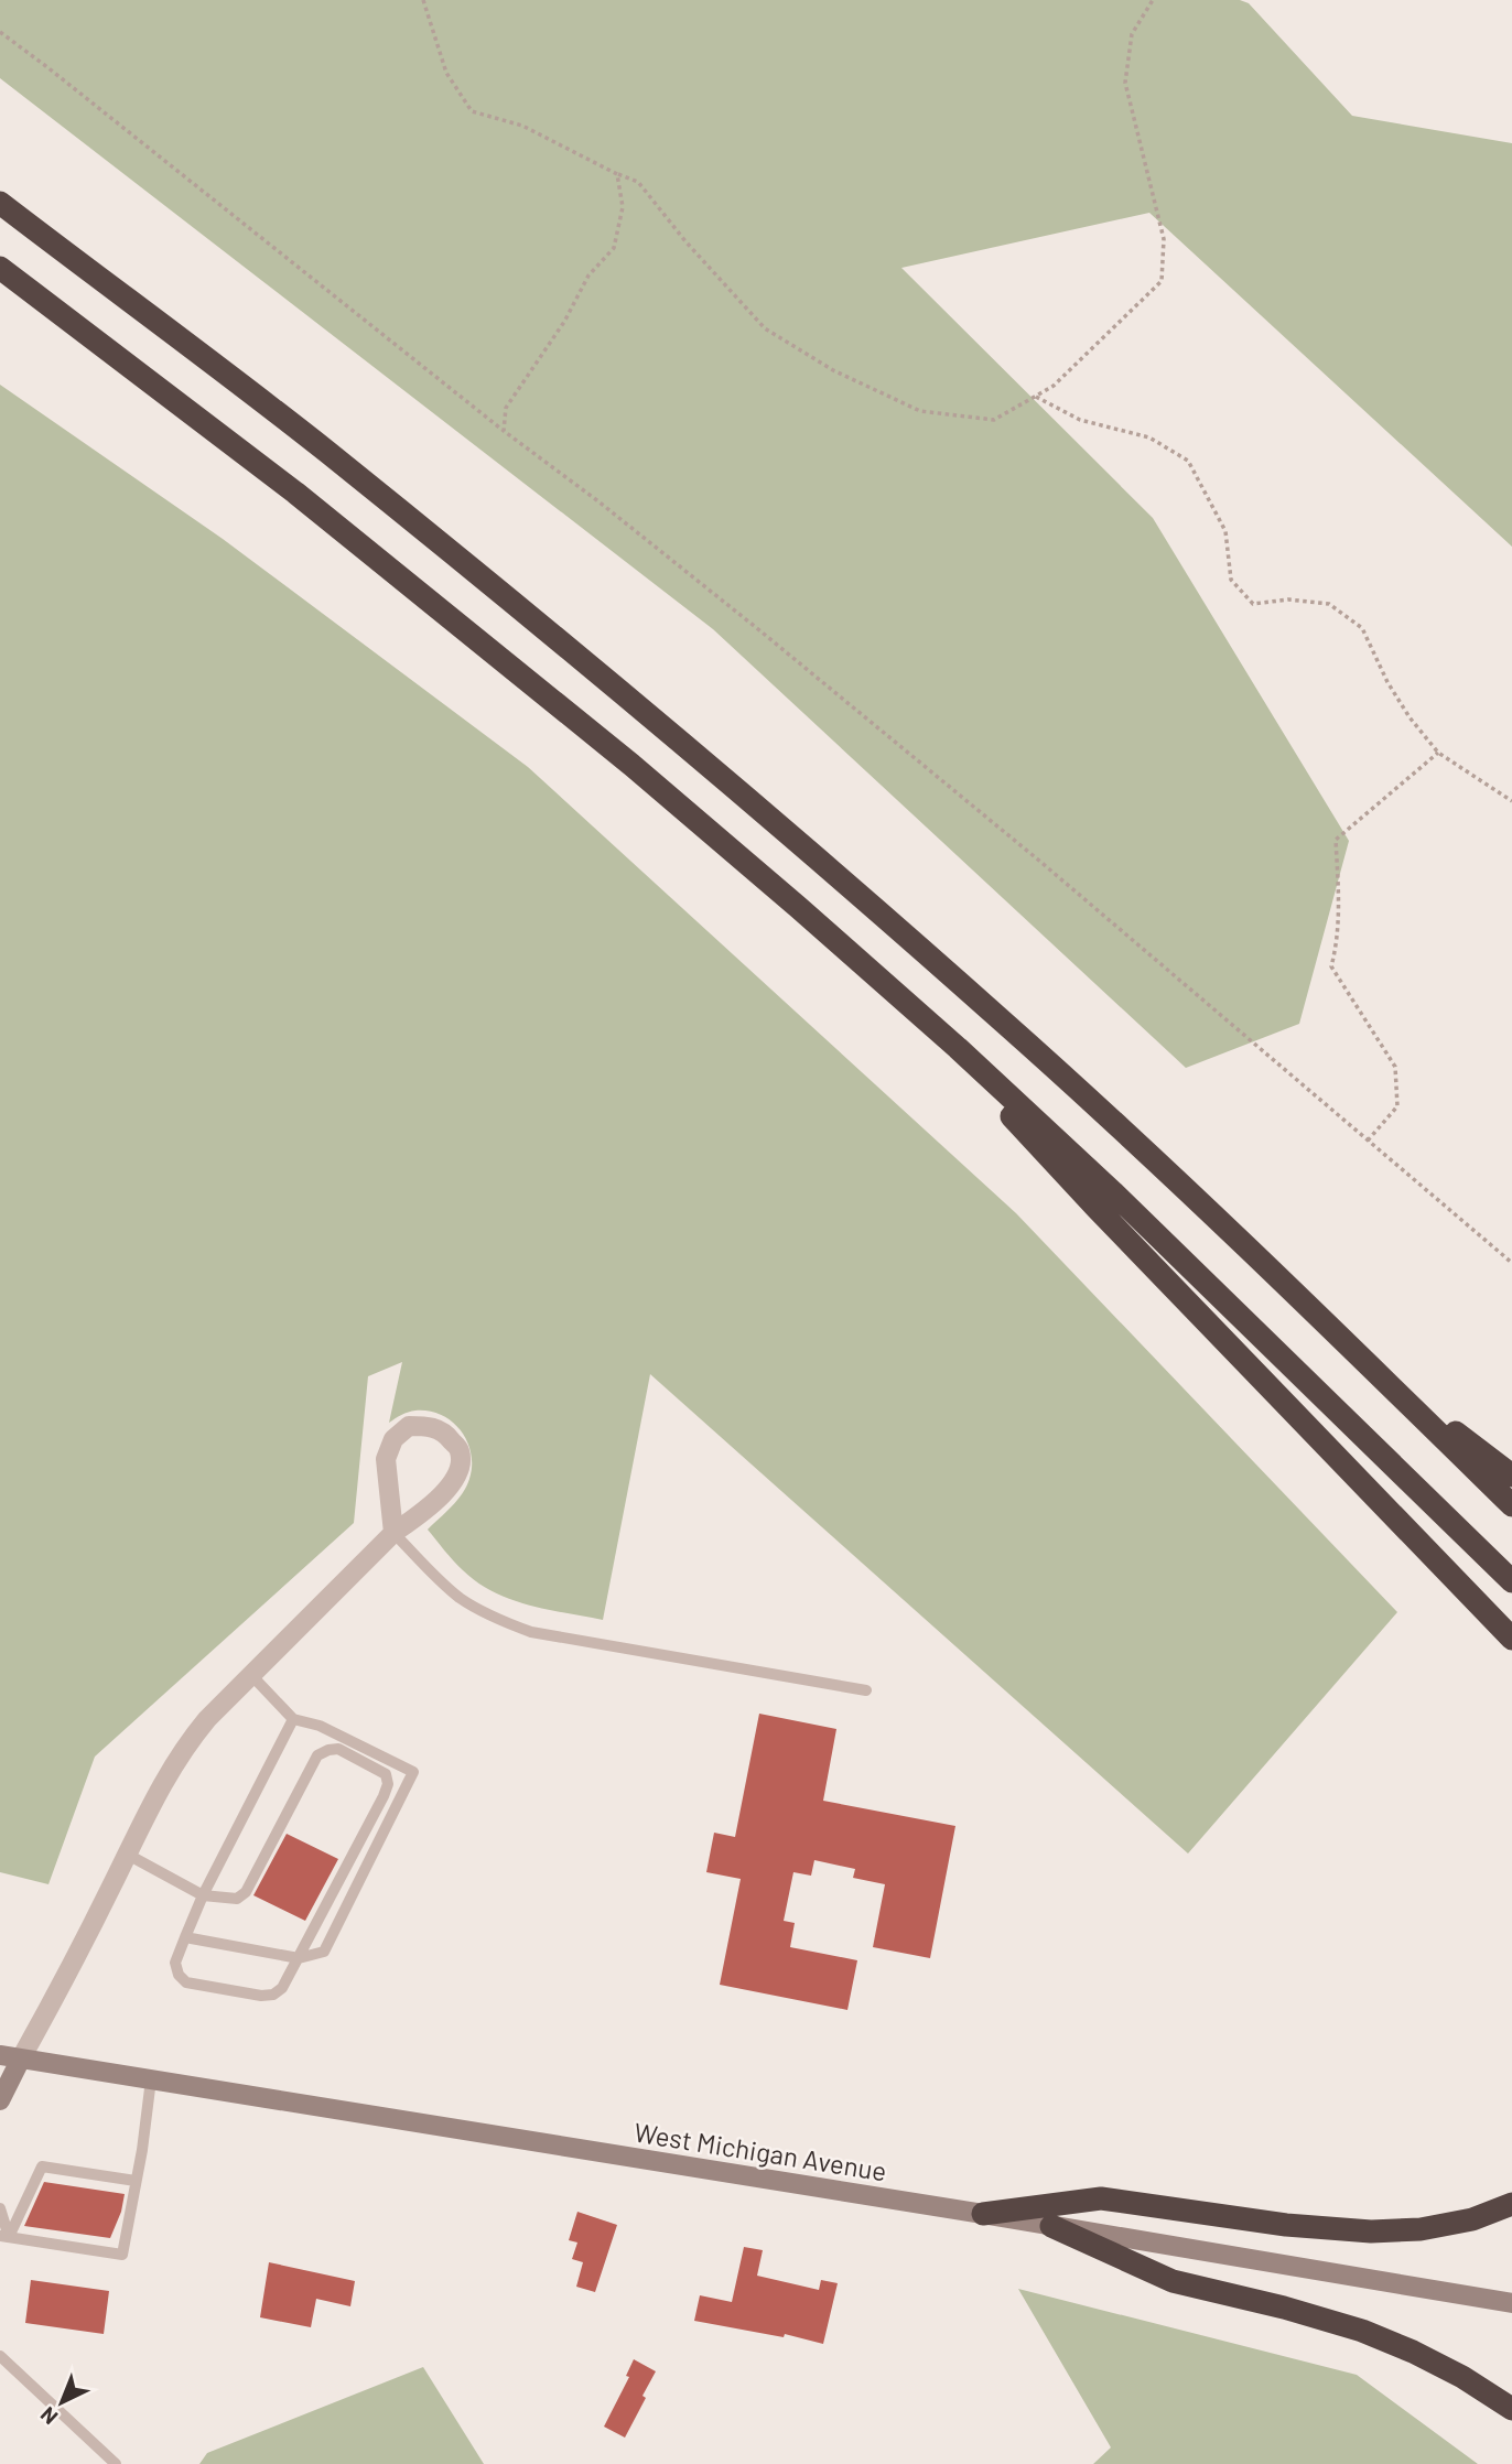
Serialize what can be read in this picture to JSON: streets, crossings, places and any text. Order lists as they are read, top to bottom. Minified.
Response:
{"streets":{"main road":["West Michigan Avenue"]},"north":"bottom left"}
